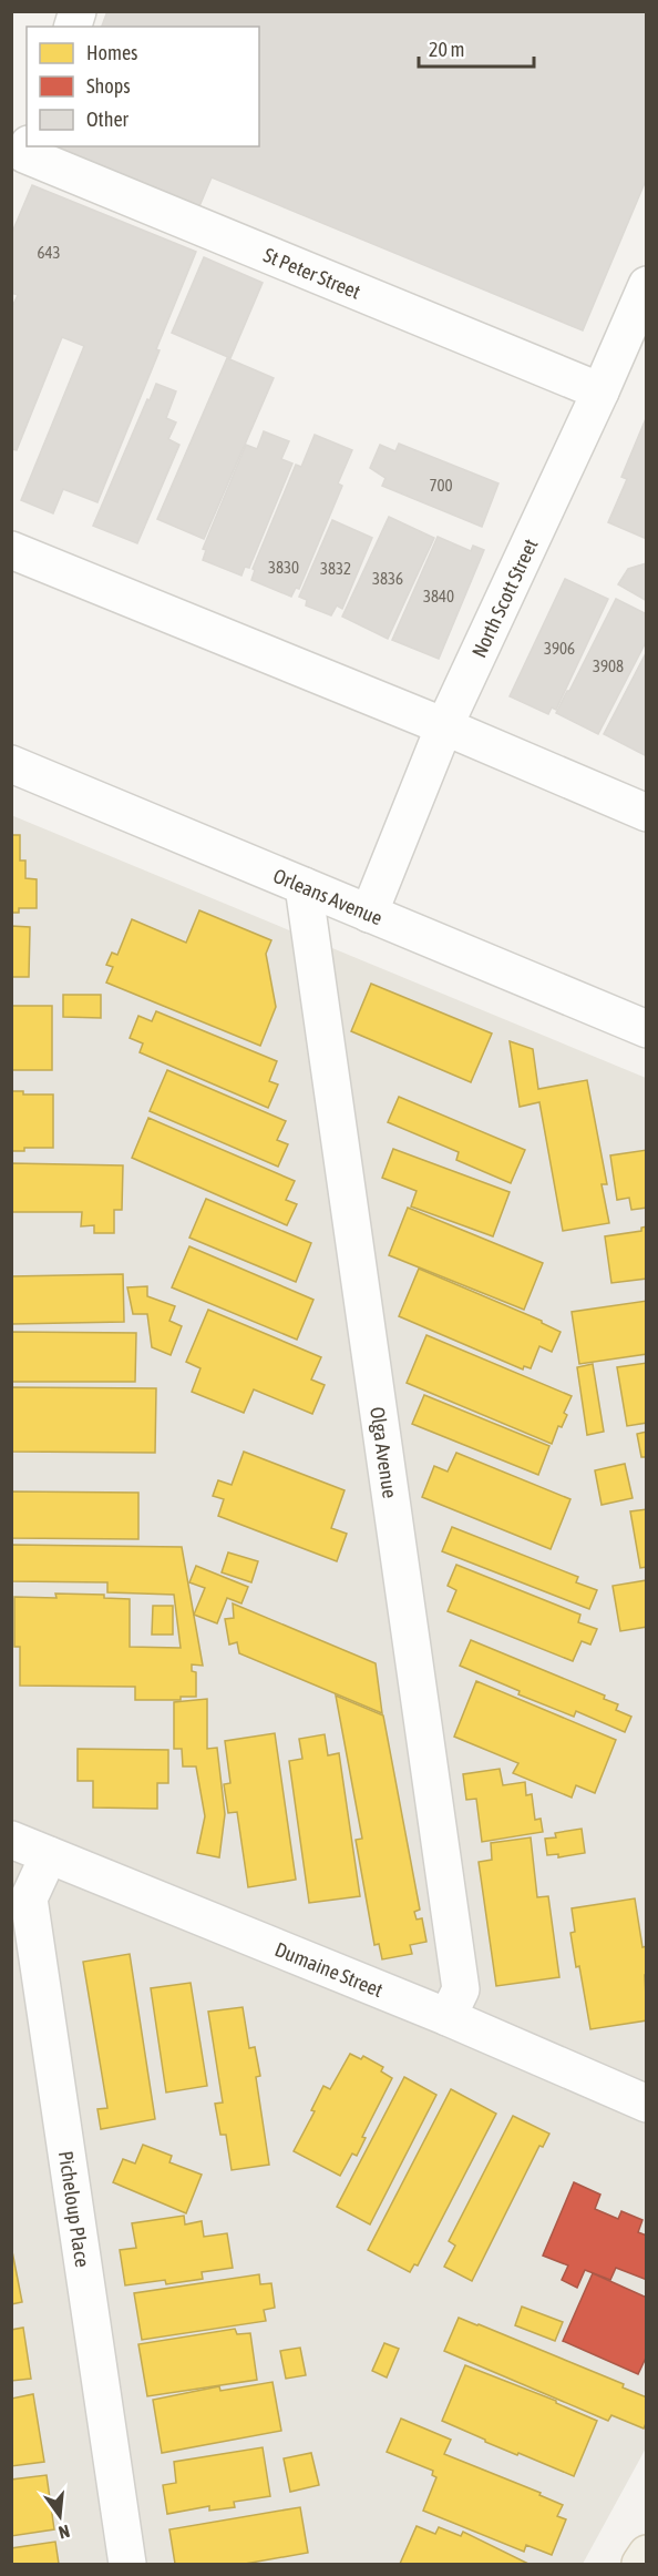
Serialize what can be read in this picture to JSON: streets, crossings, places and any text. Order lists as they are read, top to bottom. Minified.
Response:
{"streets":{"street":["St Peter Street","North Scott Street","Orleans Avenue","Olga Avenue","Dumaine Street","Picheloup Place"]},"crossings":[["St Peter Street","North Scott Street"],["North Scott Street","Orleans Avenue"],["Orleans Avenue","Olga Avenue"],["Olga Avenue","Dumaine Street"],["Dumaine Street","Picheloup Place"]],"house_numbers":["643","700","3830","3832","3836","3840","3906","3908"],"legend":["Homes","Shops","Other"],"scale_bar":"20 m","north":"bottom"}
